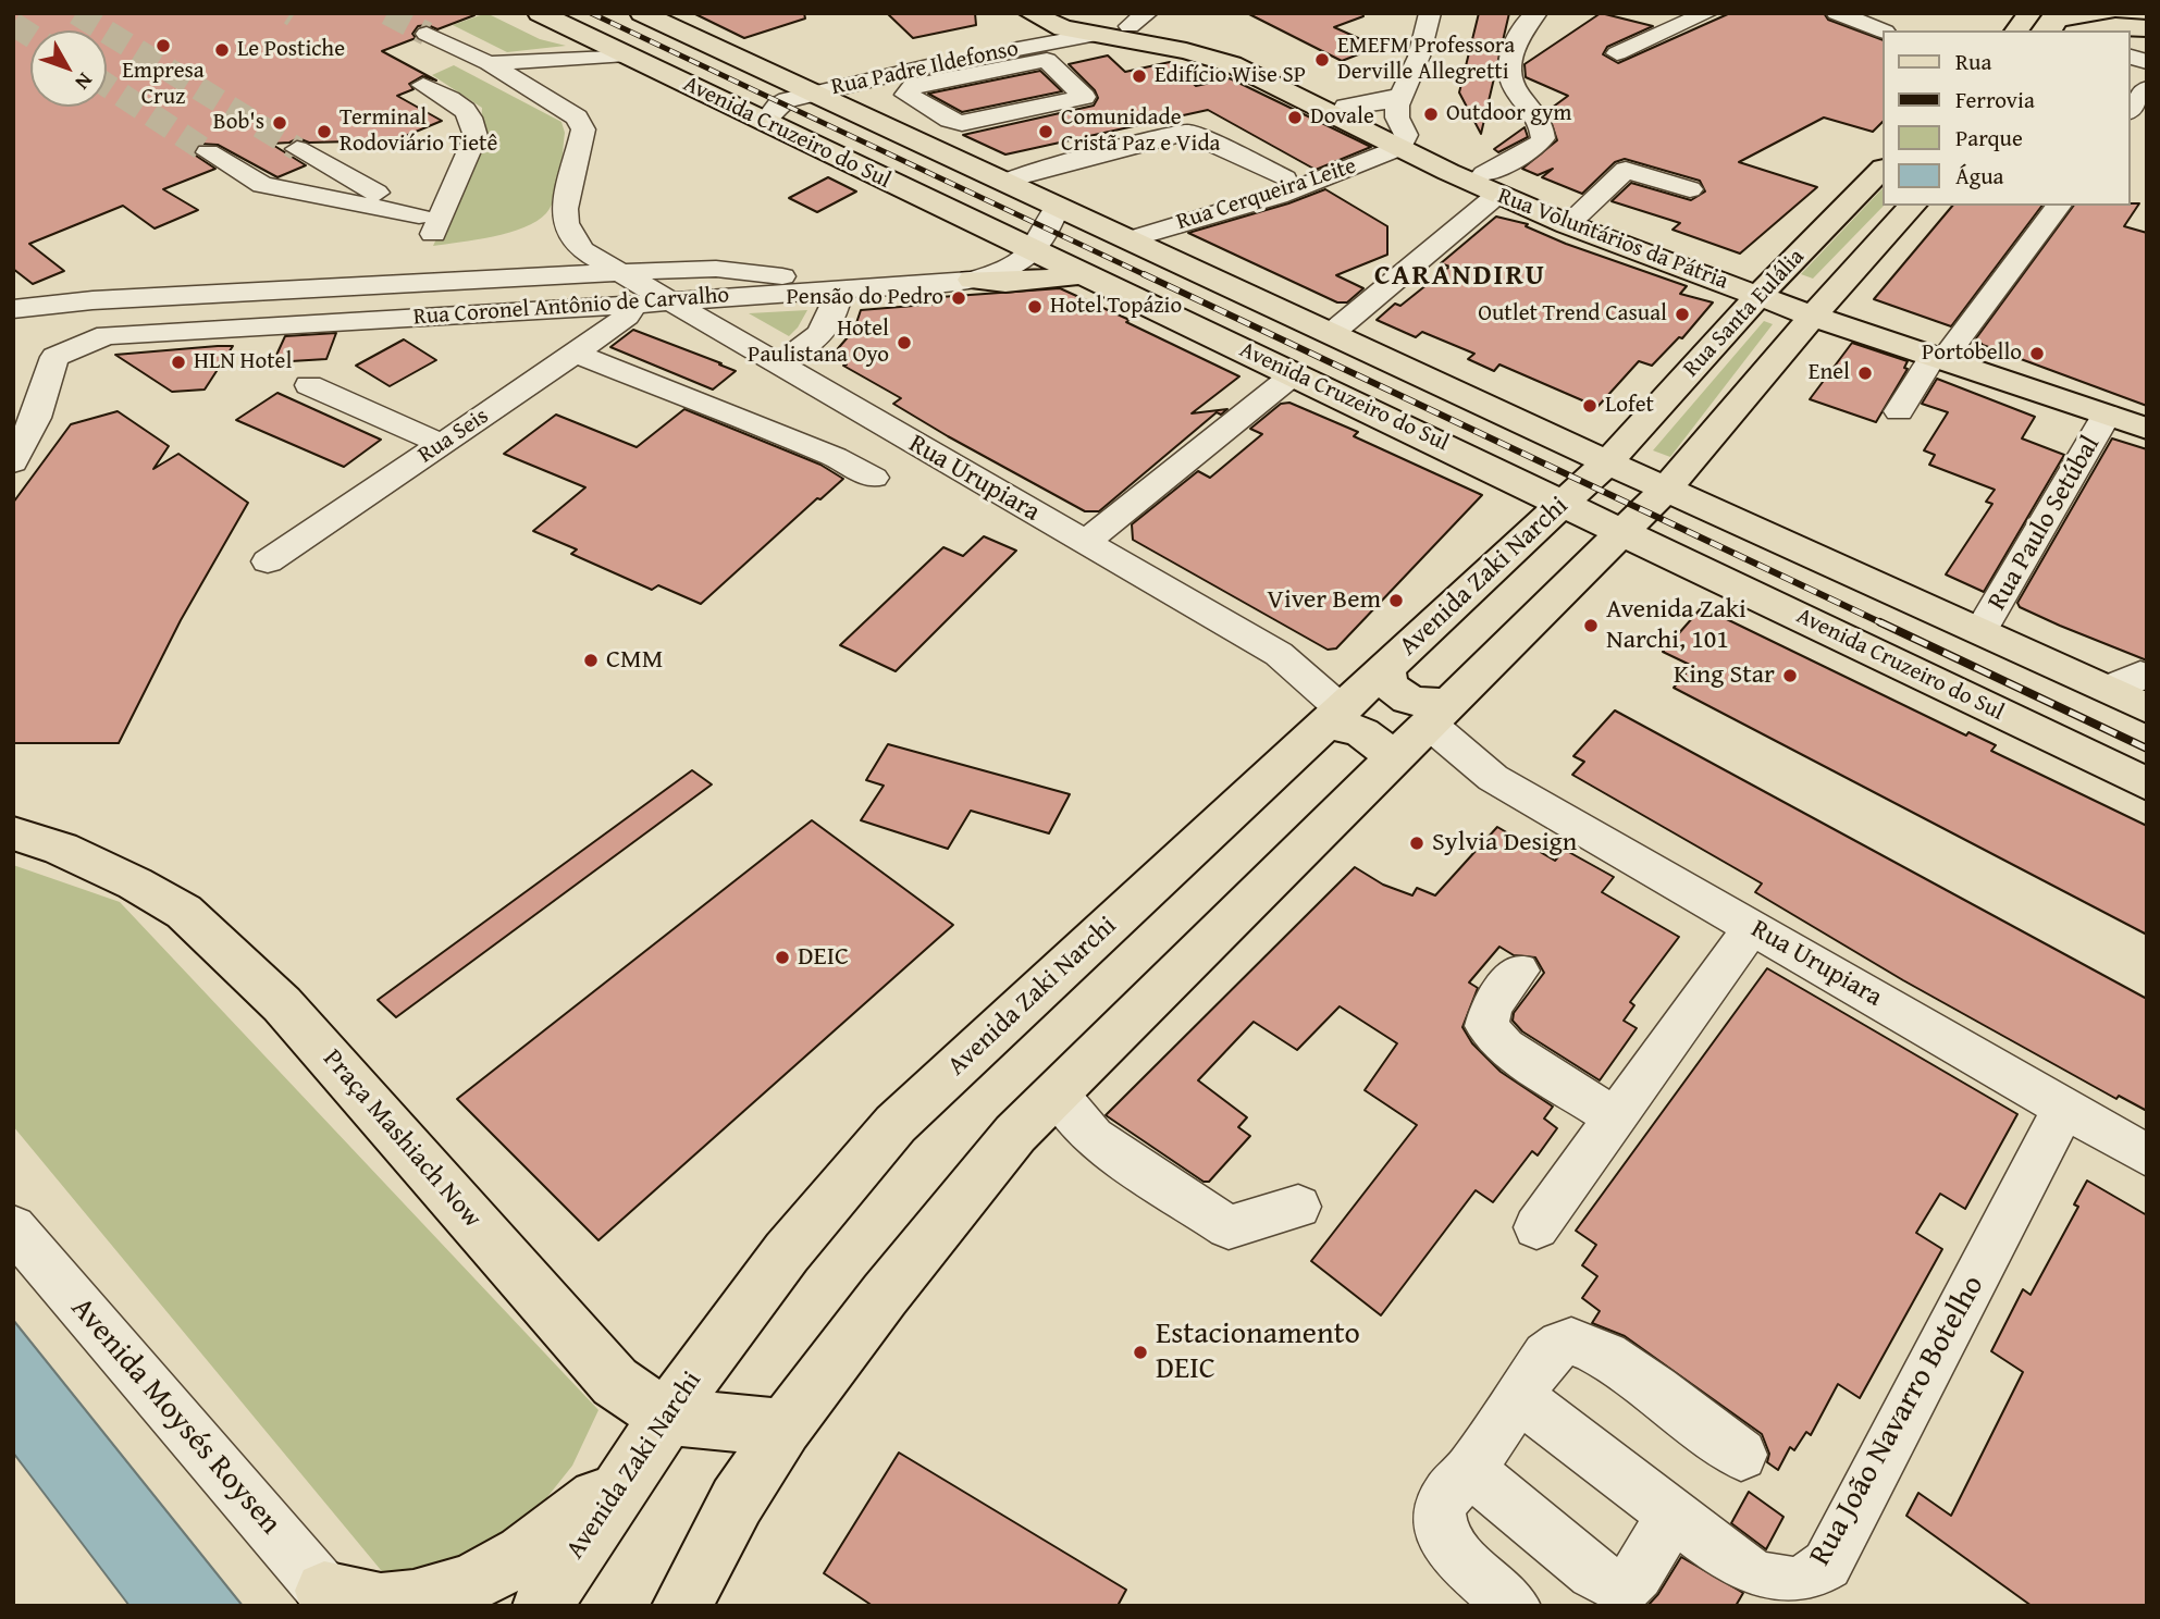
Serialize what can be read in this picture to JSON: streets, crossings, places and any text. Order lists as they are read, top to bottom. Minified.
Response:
{"streets":{"main road":["Avenida Cruzeiro do Sul","Rua Voluntários da Pátria","Rua Santa Eulália","Avenida Zaki Narchi","Praça Mashiach Now"],"street":["Rua Padre Ildefonso","Rua Cerqueira Leite","Rua Coronel Antônio de Carvalho","Rua Seis","Rua Urupiara","Rua Paulo Setúbal","Avenida Moysés Roysen","Rua João Navarro Botelho"]},"crossings":[["Rua Padre Ildefonso","Avenida Cruzeiro do Sul"],["Rua Padre Ildefonso","Rua Voluntários da Pátria"],["Avenida Cruzeiro do Sul","Rua Cerqueira Leite"],["Avenida Cruzeiro do Sul","Rua Coronel Antônio de Carvalho"],["Avenida Cruzeiro do Sul","Rua Santa Eulália"],["Avenida Cruzeiro do Sul","Rua Paulo Setúbal"],["Avenida Cruzeiro do Sul","Avenida Zaki Narchi"],["Rua Cerqueira Leite","Rua Voluntários da Pátria"],["Rua Voluntários da Pátria","Rua Santa Eulália"],["Rua Voluntários da Pátria","Rua Paulo Setúbal"],["Rua Coronel Antônio de Carvalho","Rua Seis"],["Rua Coronel Antônio de Carvalho","Rua Urupiara"],["Rua Santa Eulália","Avenida Zaki Narchi"],["Rua Urupiara","Avenida Zaki Narchi"],["Rua Urupiara","Rua João Navarro Botelho"],["Avenida Zaki Narchi","Praça Mashiach Now"]],"districts":["CARANDIRU"],"places":["Empresa Cruz","Le Postiche","EMEFM Professora Derville Allegretti","Edifício Wise SP","Outdoor gym","Dovale","Bob's","Terminal Rodoviário Tietê","Comunidade Cristã Paz e Vida","Pensão do Pedro","Hotel Topázio","Outlet Trend Casual","Hotel Paulistana Oyo","Portobello","HLN Hotel","Enel","Lofet","Viver Bem","Avenida Zaki Narchi, 101","CMM","King Star","Sylvia Design","DEIC","Estacionamento DEIC"],"legend":["Rua","Ferrovia","Parque","Água"],"north":"bottom right"}
